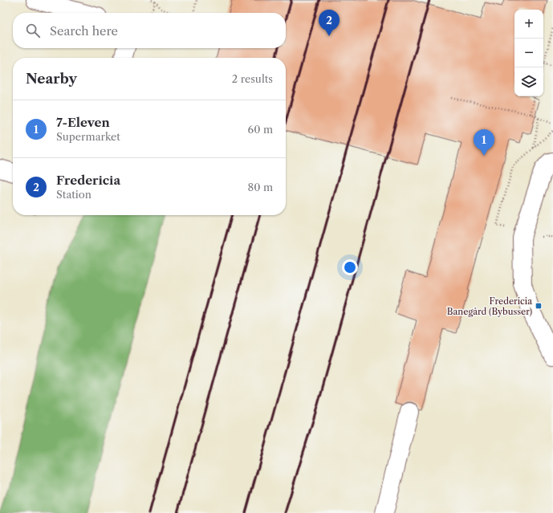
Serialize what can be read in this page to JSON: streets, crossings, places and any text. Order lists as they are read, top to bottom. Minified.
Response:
{"places":{"transit":["Fredericia Banegård (Bybusser)"]},"page":{"map_buttons":["+","−"],"pins":["2","1"],"search":"Search here","heading":["Nearby","2 results"],"list":[{"mark":"1","name":"7-Eleven","note":"Supermarket","value":"60 m"},{"mark":"2","name":"Fredericia","note":"Station","value":"80 m"}]}}
